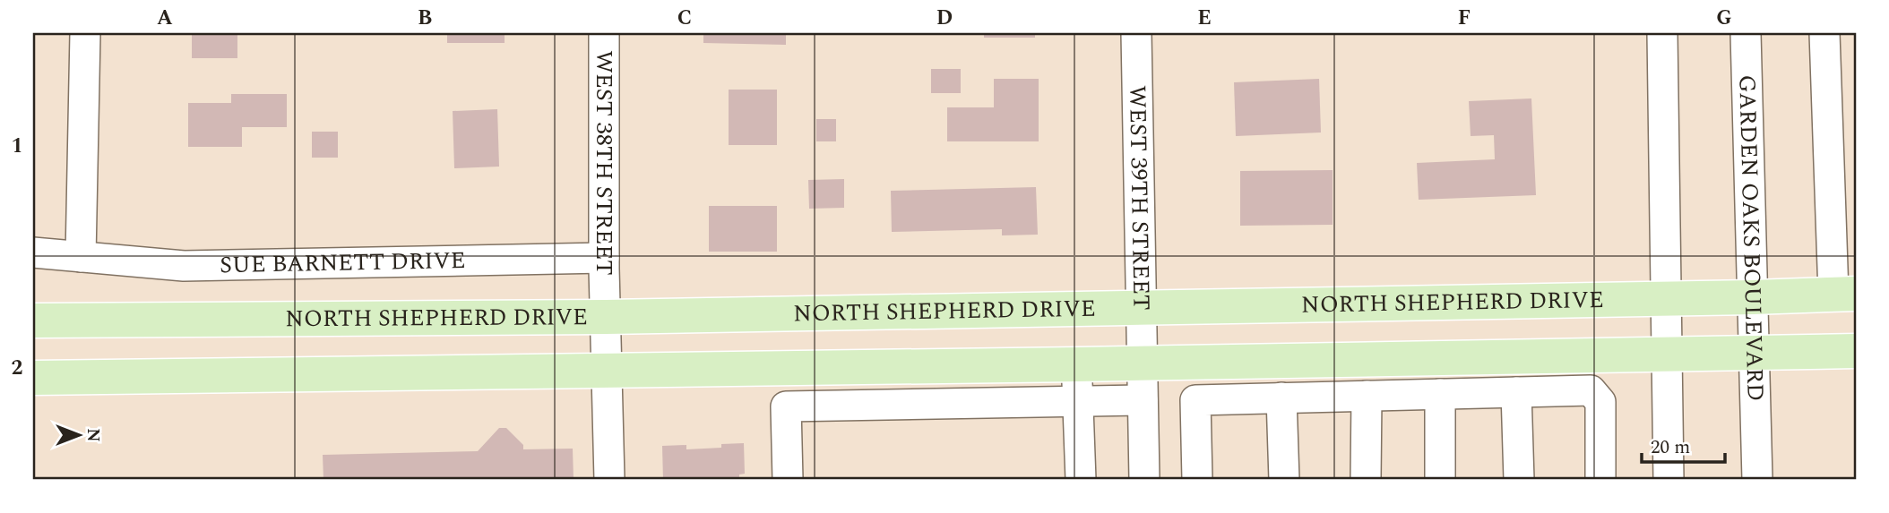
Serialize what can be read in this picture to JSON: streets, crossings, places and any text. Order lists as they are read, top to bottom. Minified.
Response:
{"streets":{"main road":["NORTH SHEPHERD DRIVE"],"street":["WEST 38TH STREET","WEST 39TH STREET","GARDEN OAKS BOULEVARD","SUE BARNETT DRIVE"]},"crossings":[["WEST 38TH STREET","SUE BARNETT DRIVE"],["WEST 38TH STREET","NORTH SHEPHERD DRIVE"],["WEST 39TH STREET","NORTH SHEPHERD DRIVE"],["GARDEN OAKS BOULEVARD","NORTH SHEPHERD DRIVE"]],"scale_bar":"20 m","north":"right","grid":{"columns":["A","B","C","D","E","F","G"],"rows":["1","2"]}}
